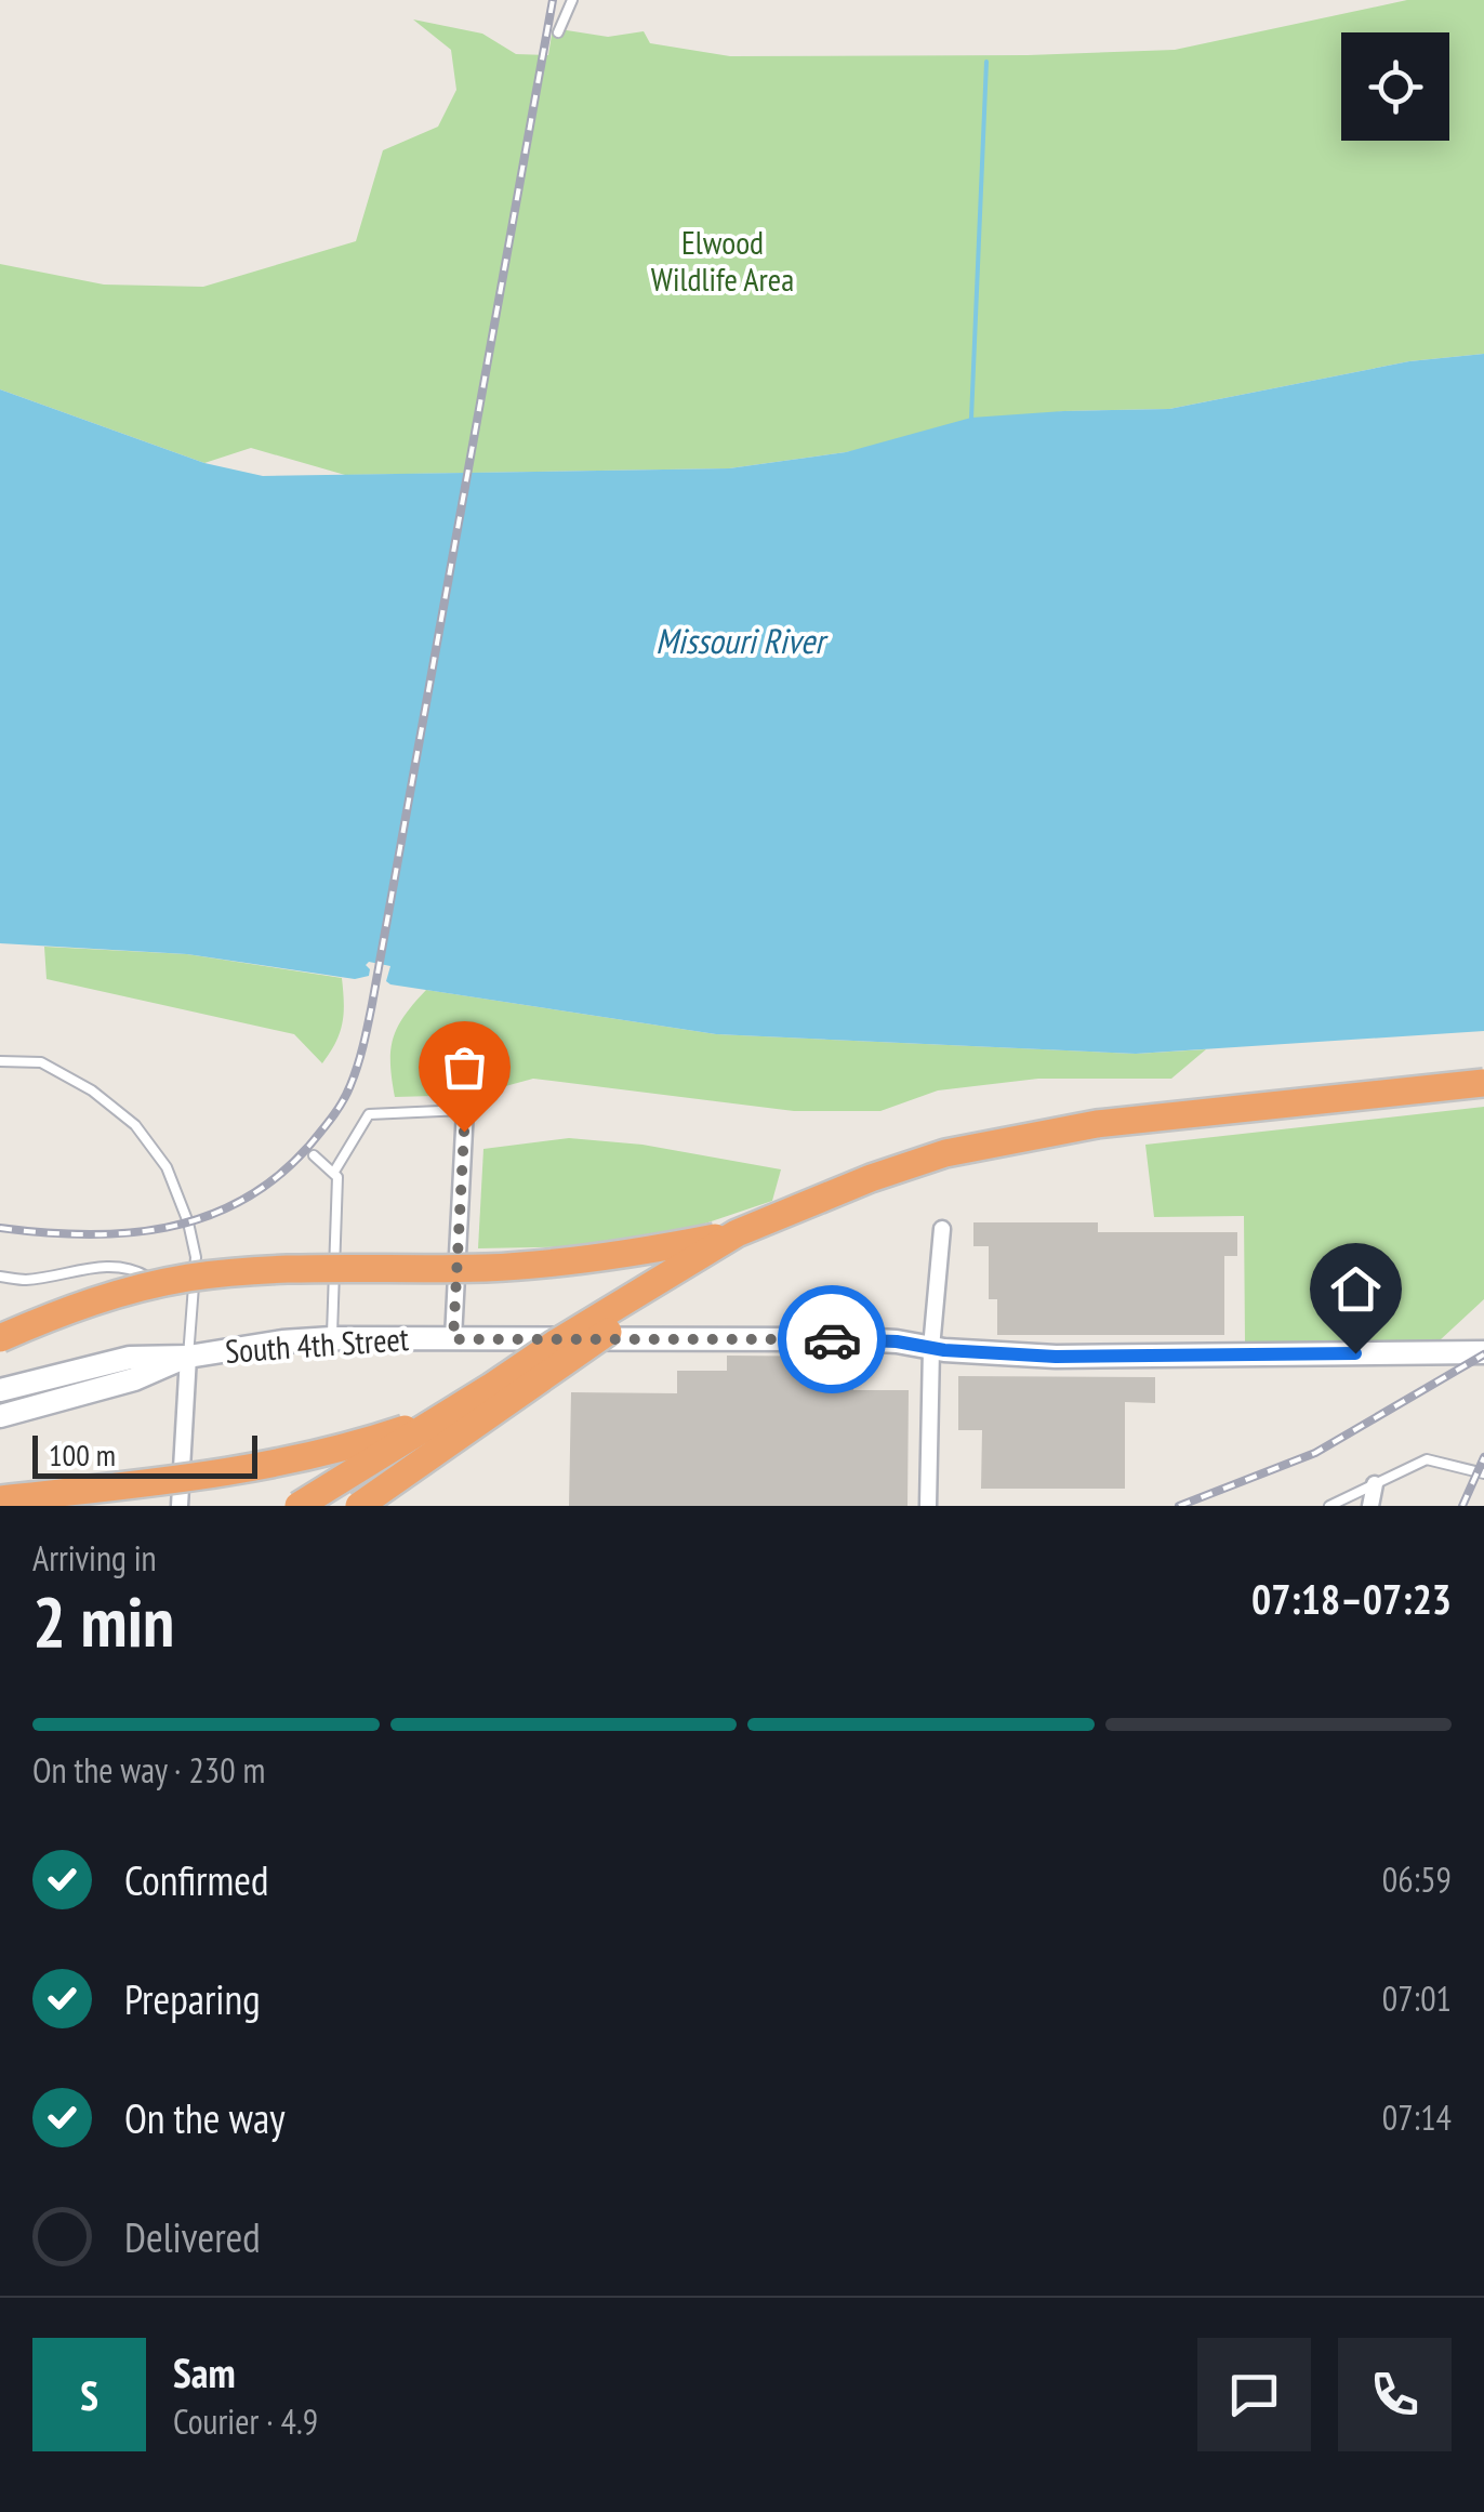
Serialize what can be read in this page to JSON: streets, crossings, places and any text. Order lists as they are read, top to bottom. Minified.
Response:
{"streets":{"main road":["South 4th Street"]},"water":["Missouri River"],"parks":["Elwood Wildlife Area"],"scale_bar":"100 m","page":{"scale":"100 m","heading":["2 min","Arriving in","07:18–07:23"],"panel":["Sam","Courier · 4.9"],"bar":"On the way · 230 m","list":[["Confirmed","06:59"],["Preparing","07:01"],["On the way","07:14"],"Delivered"],"round":"S"}}
